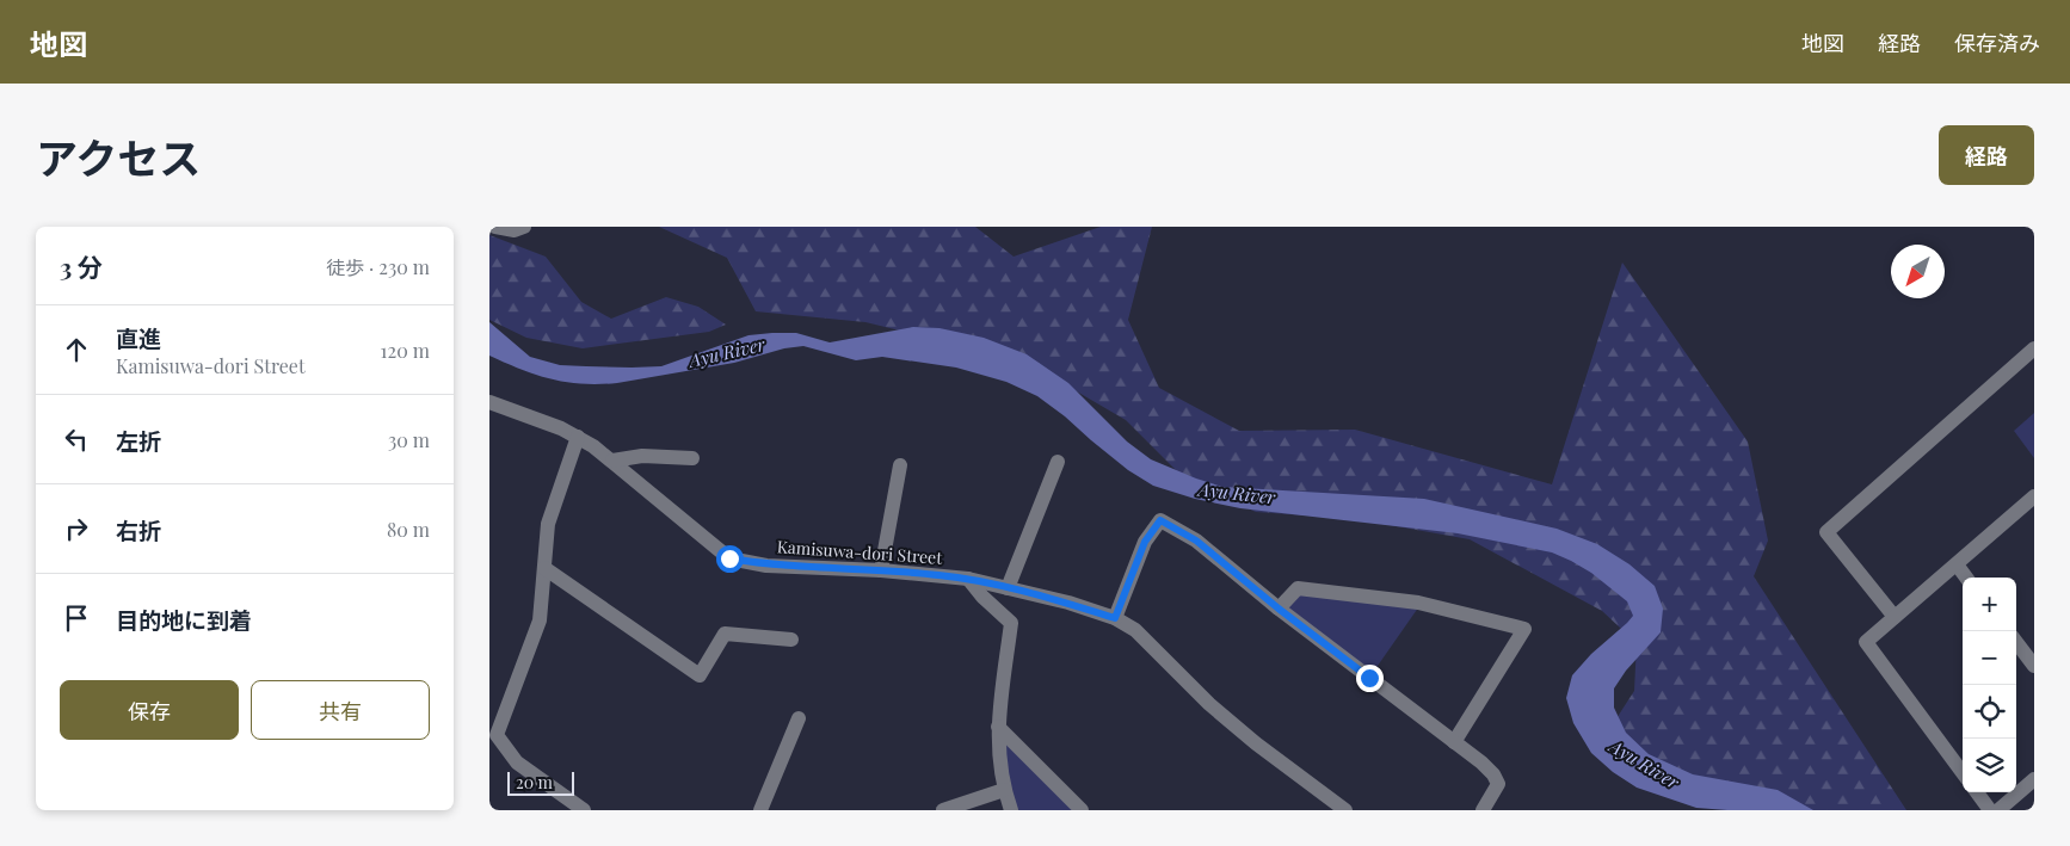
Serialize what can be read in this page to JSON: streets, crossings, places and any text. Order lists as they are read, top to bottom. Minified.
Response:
{"streets":{"street":["Kamisuwa-dori Street"]},"water":["Ayu River"],"scale_bar":"20 m","north":"bottom left","page":{"header":"地図","nav":["地図","経路","保存済み"],"title":"アクセス","buttons":["経路",["保存","共有"]],"heading":["3 分","徒歩 · 230 m"],"list":[["直進","Kamisuwa-dori Street","120 m"],["左折","30 m"],["右折","80 m"],"目的地に到着"],"map_buttons":["+","−"],"scale":"20 m"}}
